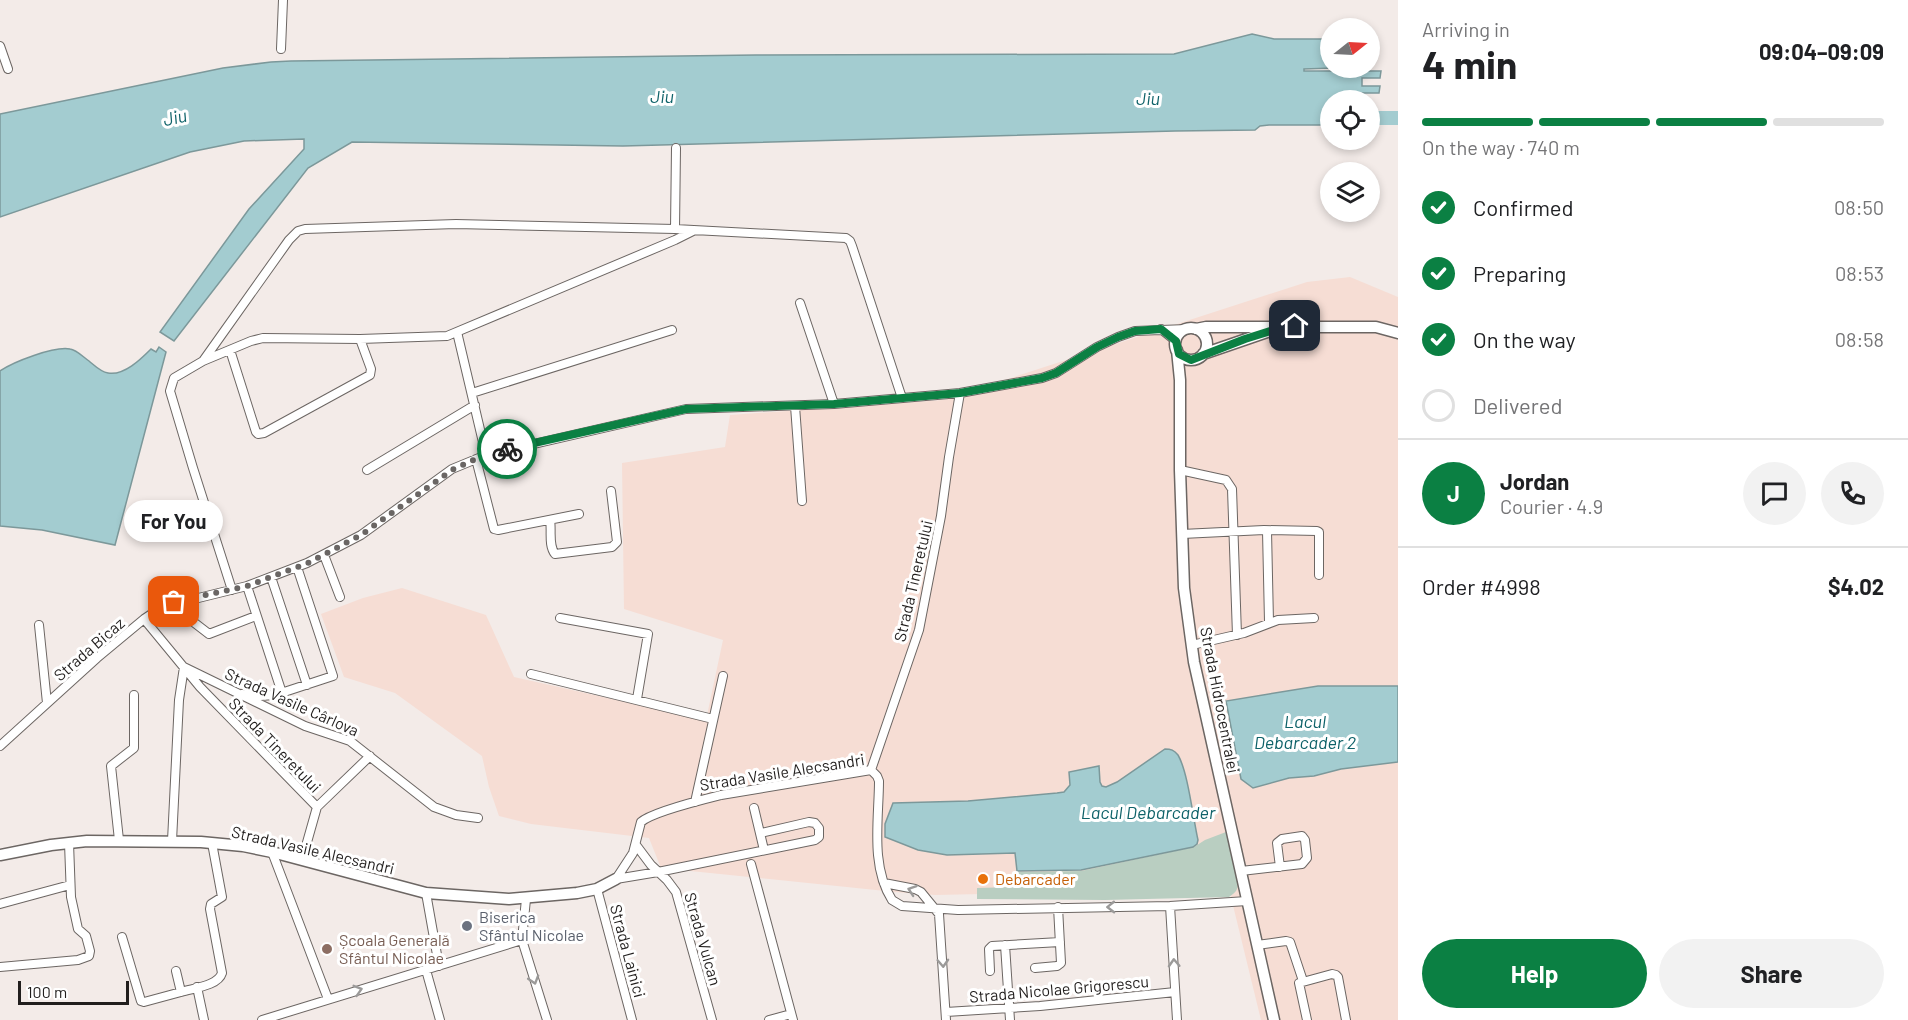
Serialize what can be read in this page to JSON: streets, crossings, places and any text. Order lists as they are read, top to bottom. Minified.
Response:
{"streets":{"street":["Strada Tineretului","Strada Bicaz","Strada Hidrocentralei","Strada Vasile Cârlova","Strada Vasile Alecsandri","Strada Vulcan","Strada Lainici","Strada Nicolae Grigorescu"]},"crossings":[["Strada Tineretului","Strada Bicaz"],["Strada Tineretului","Strada Vasile Cârlova"],["Strada Tineretului","Strada Vasile Alecsandri"],["Strada Bicaz","Strada Hidrocentralei"],["Strada Vasile Alecsandri","Strada Vulcan"],["Strada Vasile Alecsandri","Strada Lainici"]],"water":["Jiu","Lacul Debarcader 2","Lacul Debarcader"],"places":["For You","Debarcader","Biserica Sfântul Nicolae","Școala Generală Sfântul Nicolae"],"scale_bar":"100 m","north":"right","page":{"heading":["4 min","Arriving in","09:04–09:09"],"panel":["Jordan","Courier · 4.9","Order #4998","$4.02"],"bar":"On the way · 740 m","list":[["Confirmed","08:50"],["Preparing","08:53"],["On the way","08:58"],"Delivered"],"round":"J","bubble":"For You","buttons":["Help","Share"],"scale":"100 m"}}
